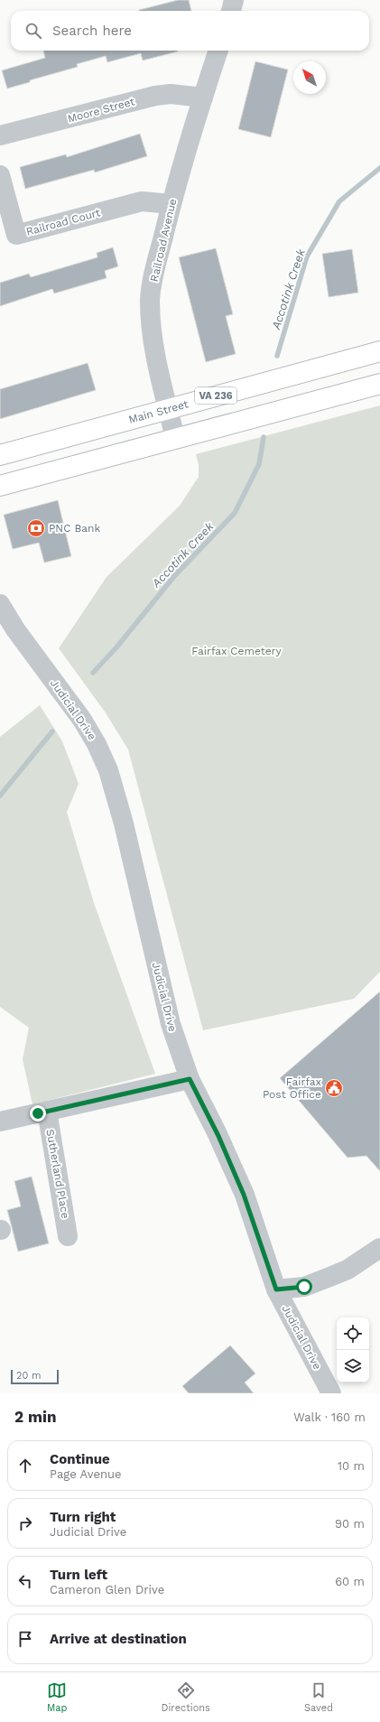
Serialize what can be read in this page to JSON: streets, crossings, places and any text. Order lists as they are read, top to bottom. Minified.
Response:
{"streets":{"main road":["VA 236","Main Street"],"street":["Moore Street","Railroad Court","Railroad Avenue","Judicial Drive","Sutherland Place"]},"crossings":[["Moore Street","Railroad Avenue"],["Railroad Court","Railroad Avenue"],["Railroad Avenue","Main Street"]],"water":["Accotink Creek"],"parks":["Fairfax Cemetery"],"places":{"bank":["PNC Bank"],"public building":["Fairfax Post Office"]},"scale_bar":"20 m","north":"top left","page":{"search":"Search here","scale":"20 m","heading":["2 min","Walk · 160 m"],"list":[["Continue","Page Avenue","10 m"],["Turn right","Judicial Drive","90 m"],["Turn left","Cameron Glen Drive","60 m"],"Arrive at destination"],"nav":["Map","Directions","Saved"]}}
